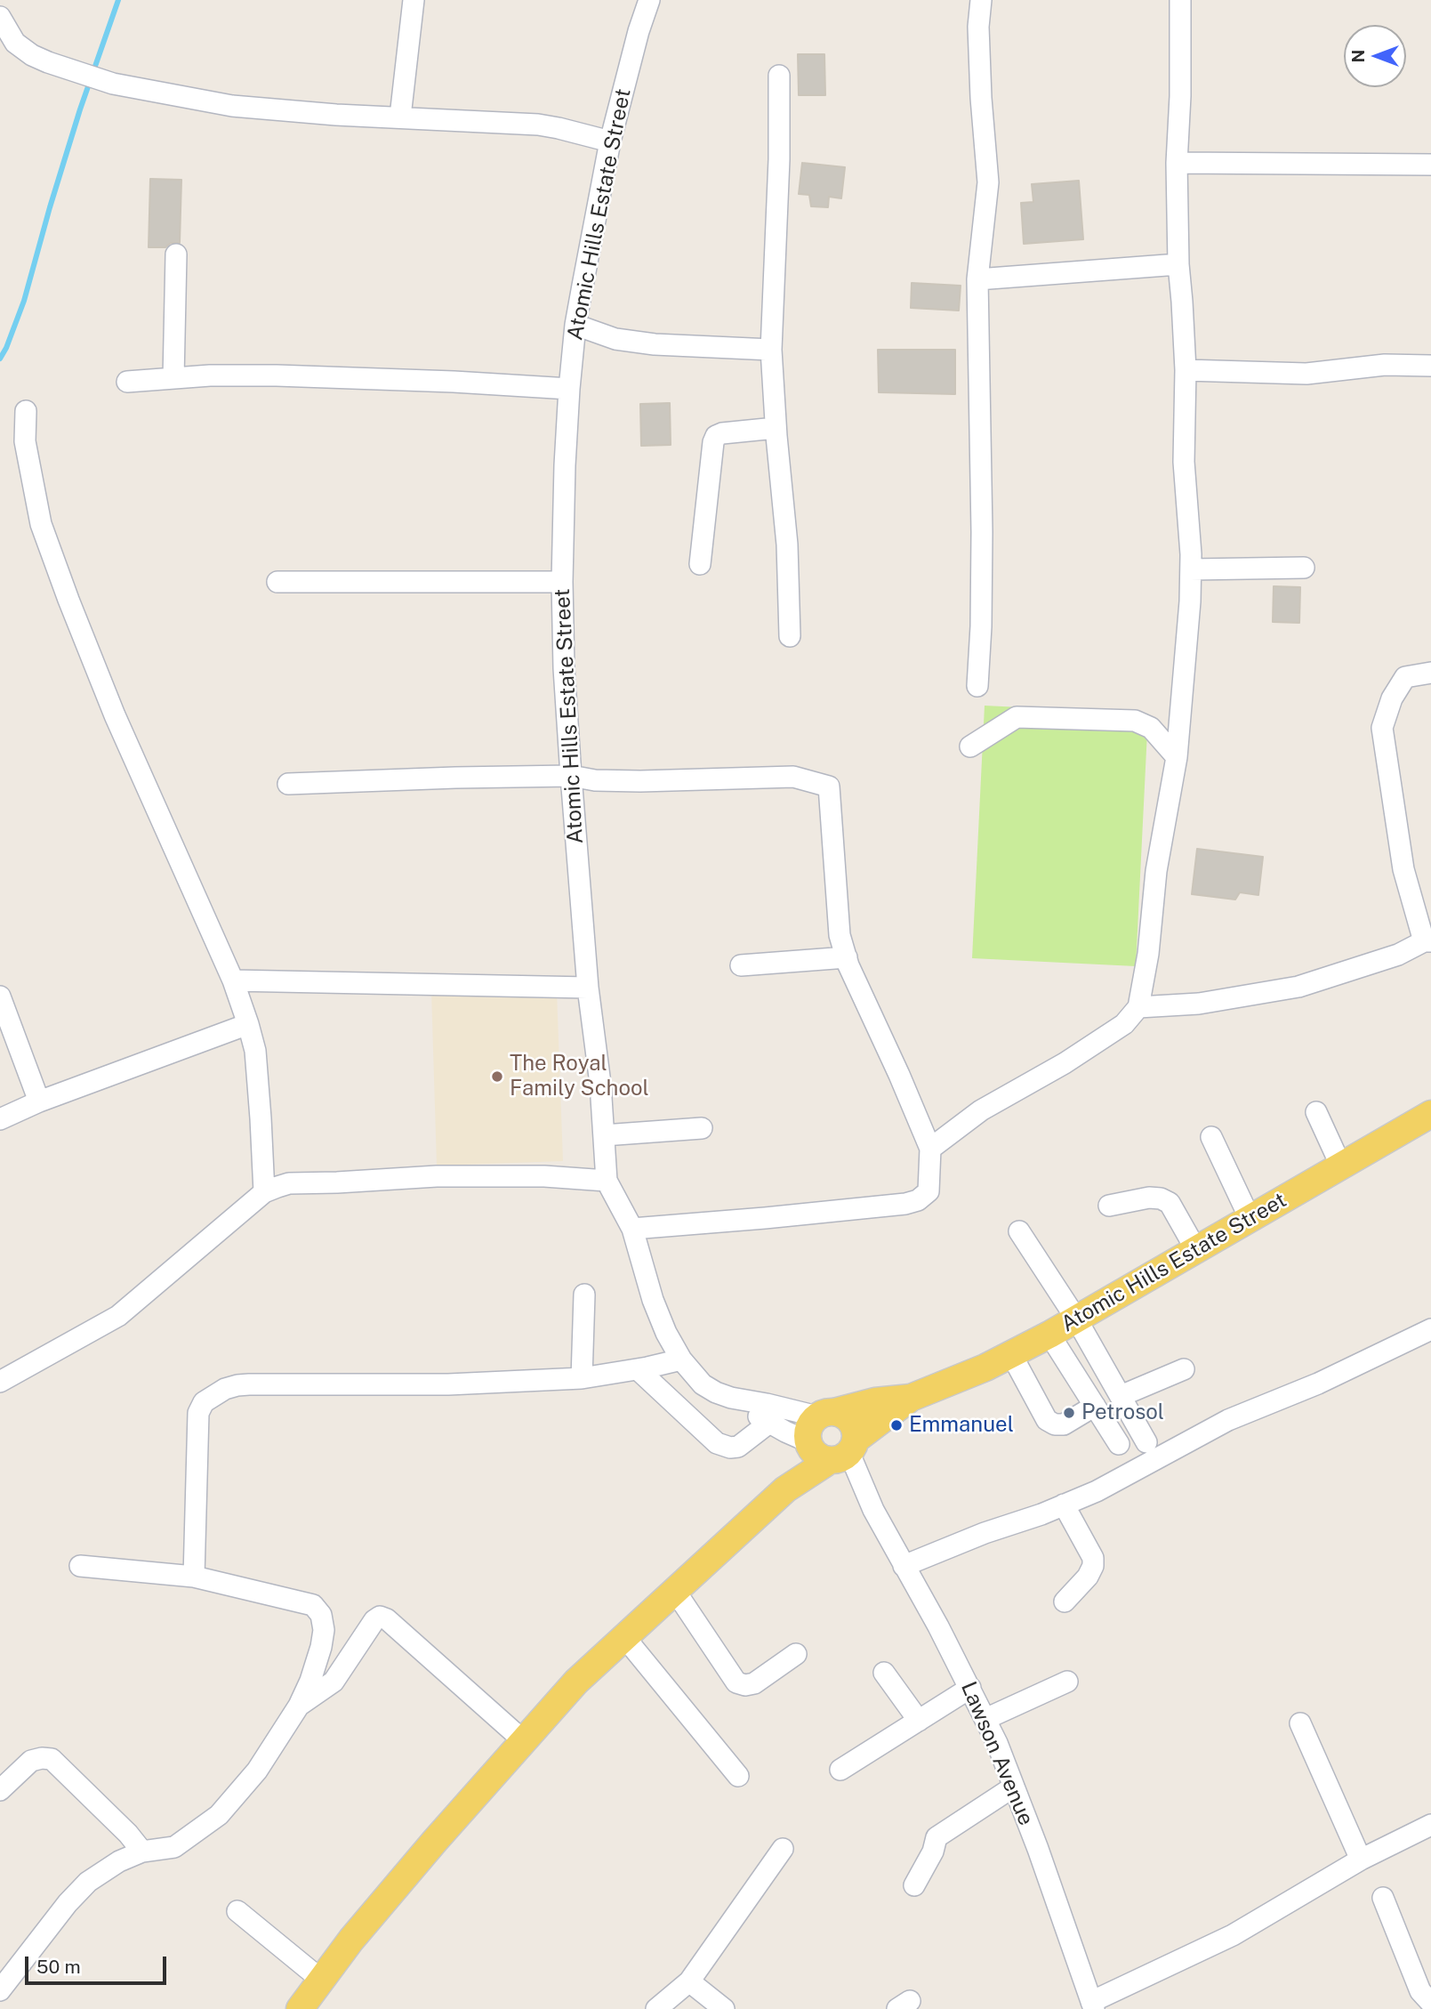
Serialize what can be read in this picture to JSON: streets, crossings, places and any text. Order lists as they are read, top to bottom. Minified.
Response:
{"streets":{"main road":["Atomic Hills Estate Street"],"street":["Lawson Avenue"]},"crossings":[["Atomic Hills Estate Street","Lawson Avenue"]],"places":["The Royal Family School","Petrosol","Emmanuel"],"scale_bar":"50 m","north":"left"}
